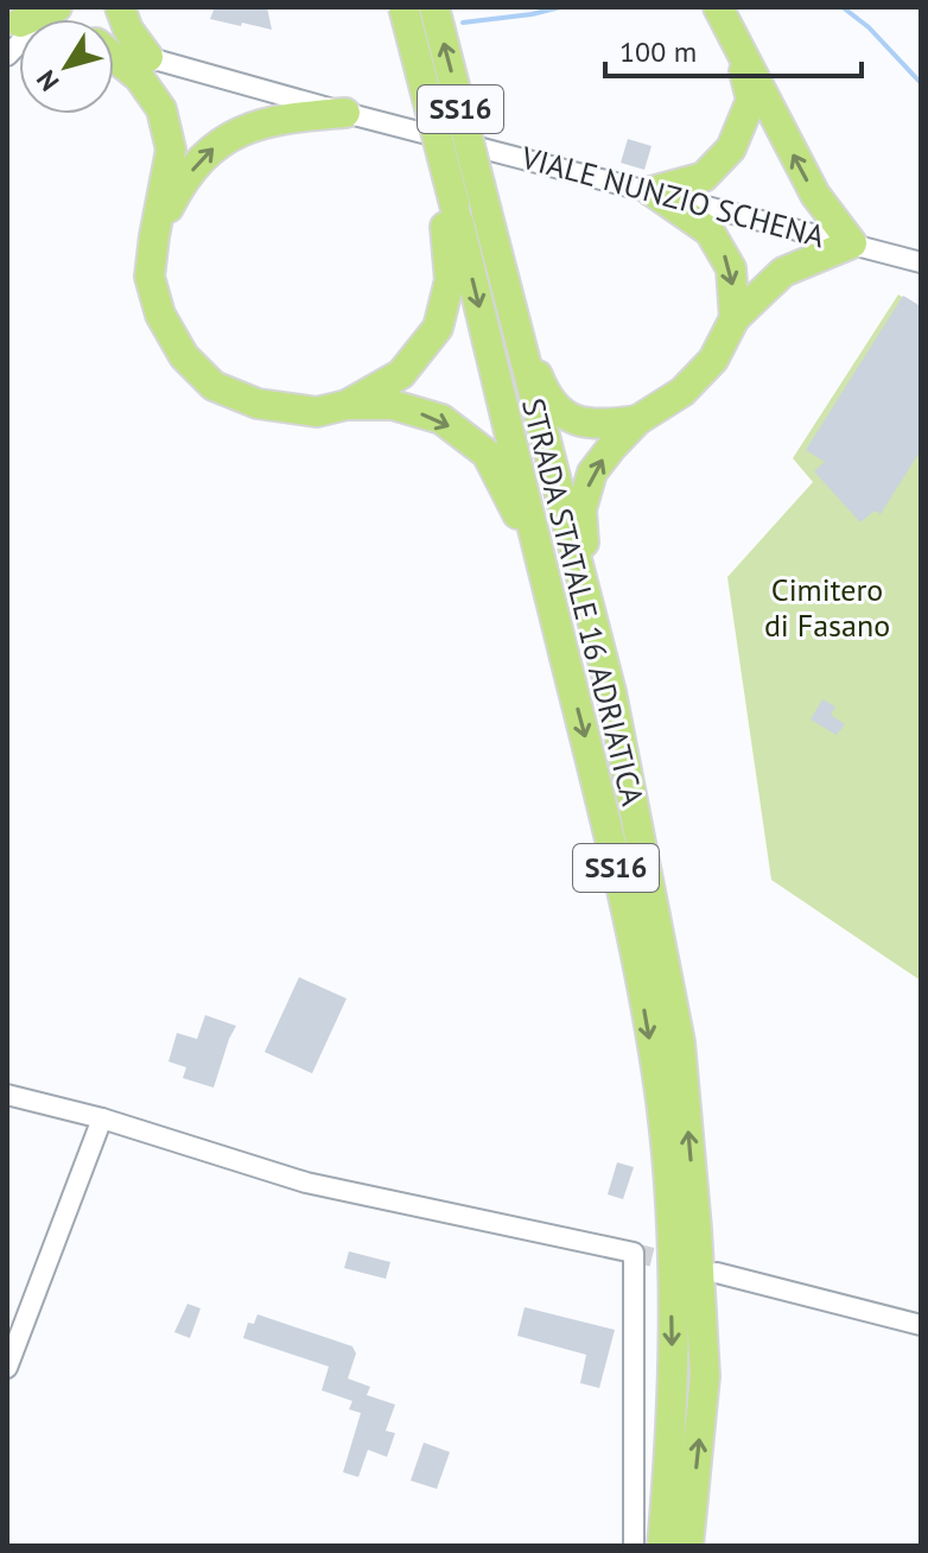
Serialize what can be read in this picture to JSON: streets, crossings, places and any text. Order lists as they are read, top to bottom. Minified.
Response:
{"streets":{"highway":["SS16","STRADA STATALE 16 ADRIATICA"],"street":["VIALE NUNZIO SCHENA"]},"parks":["Cimitero di Fasano"],"scale_bar":"100 m","north":"bottom left"}
